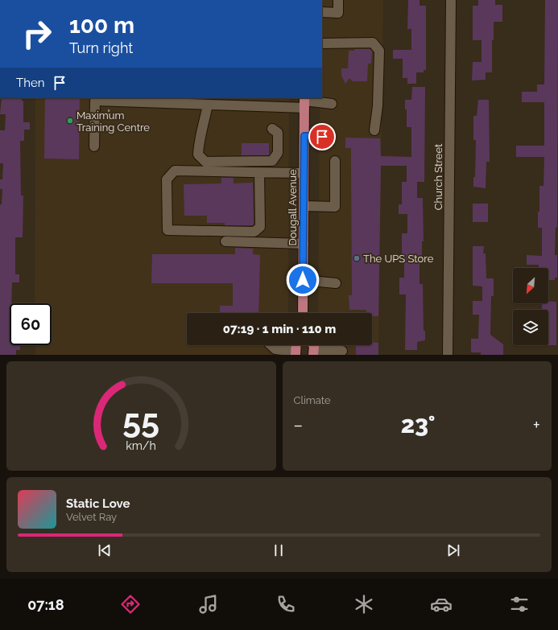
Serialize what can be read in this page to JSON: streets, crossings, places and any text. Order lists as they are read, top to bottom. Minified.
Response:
{"streets":{"main road":["Dougall Avenue"],"street":["Church Street"]},"places":["Maximum Training Centre","The UPS Store"],"north":"bottom left","page":{"turn":["100 m","Turn right"],"then":"Then","limit":"60","trip":"07:19 · 1 min · 110 m","tile":"Climate","heat":["−","23°","+"],"song":["Static Love","Velvet Ray"],"tabs":"07:18","gauge":["55","km/h"]}}
